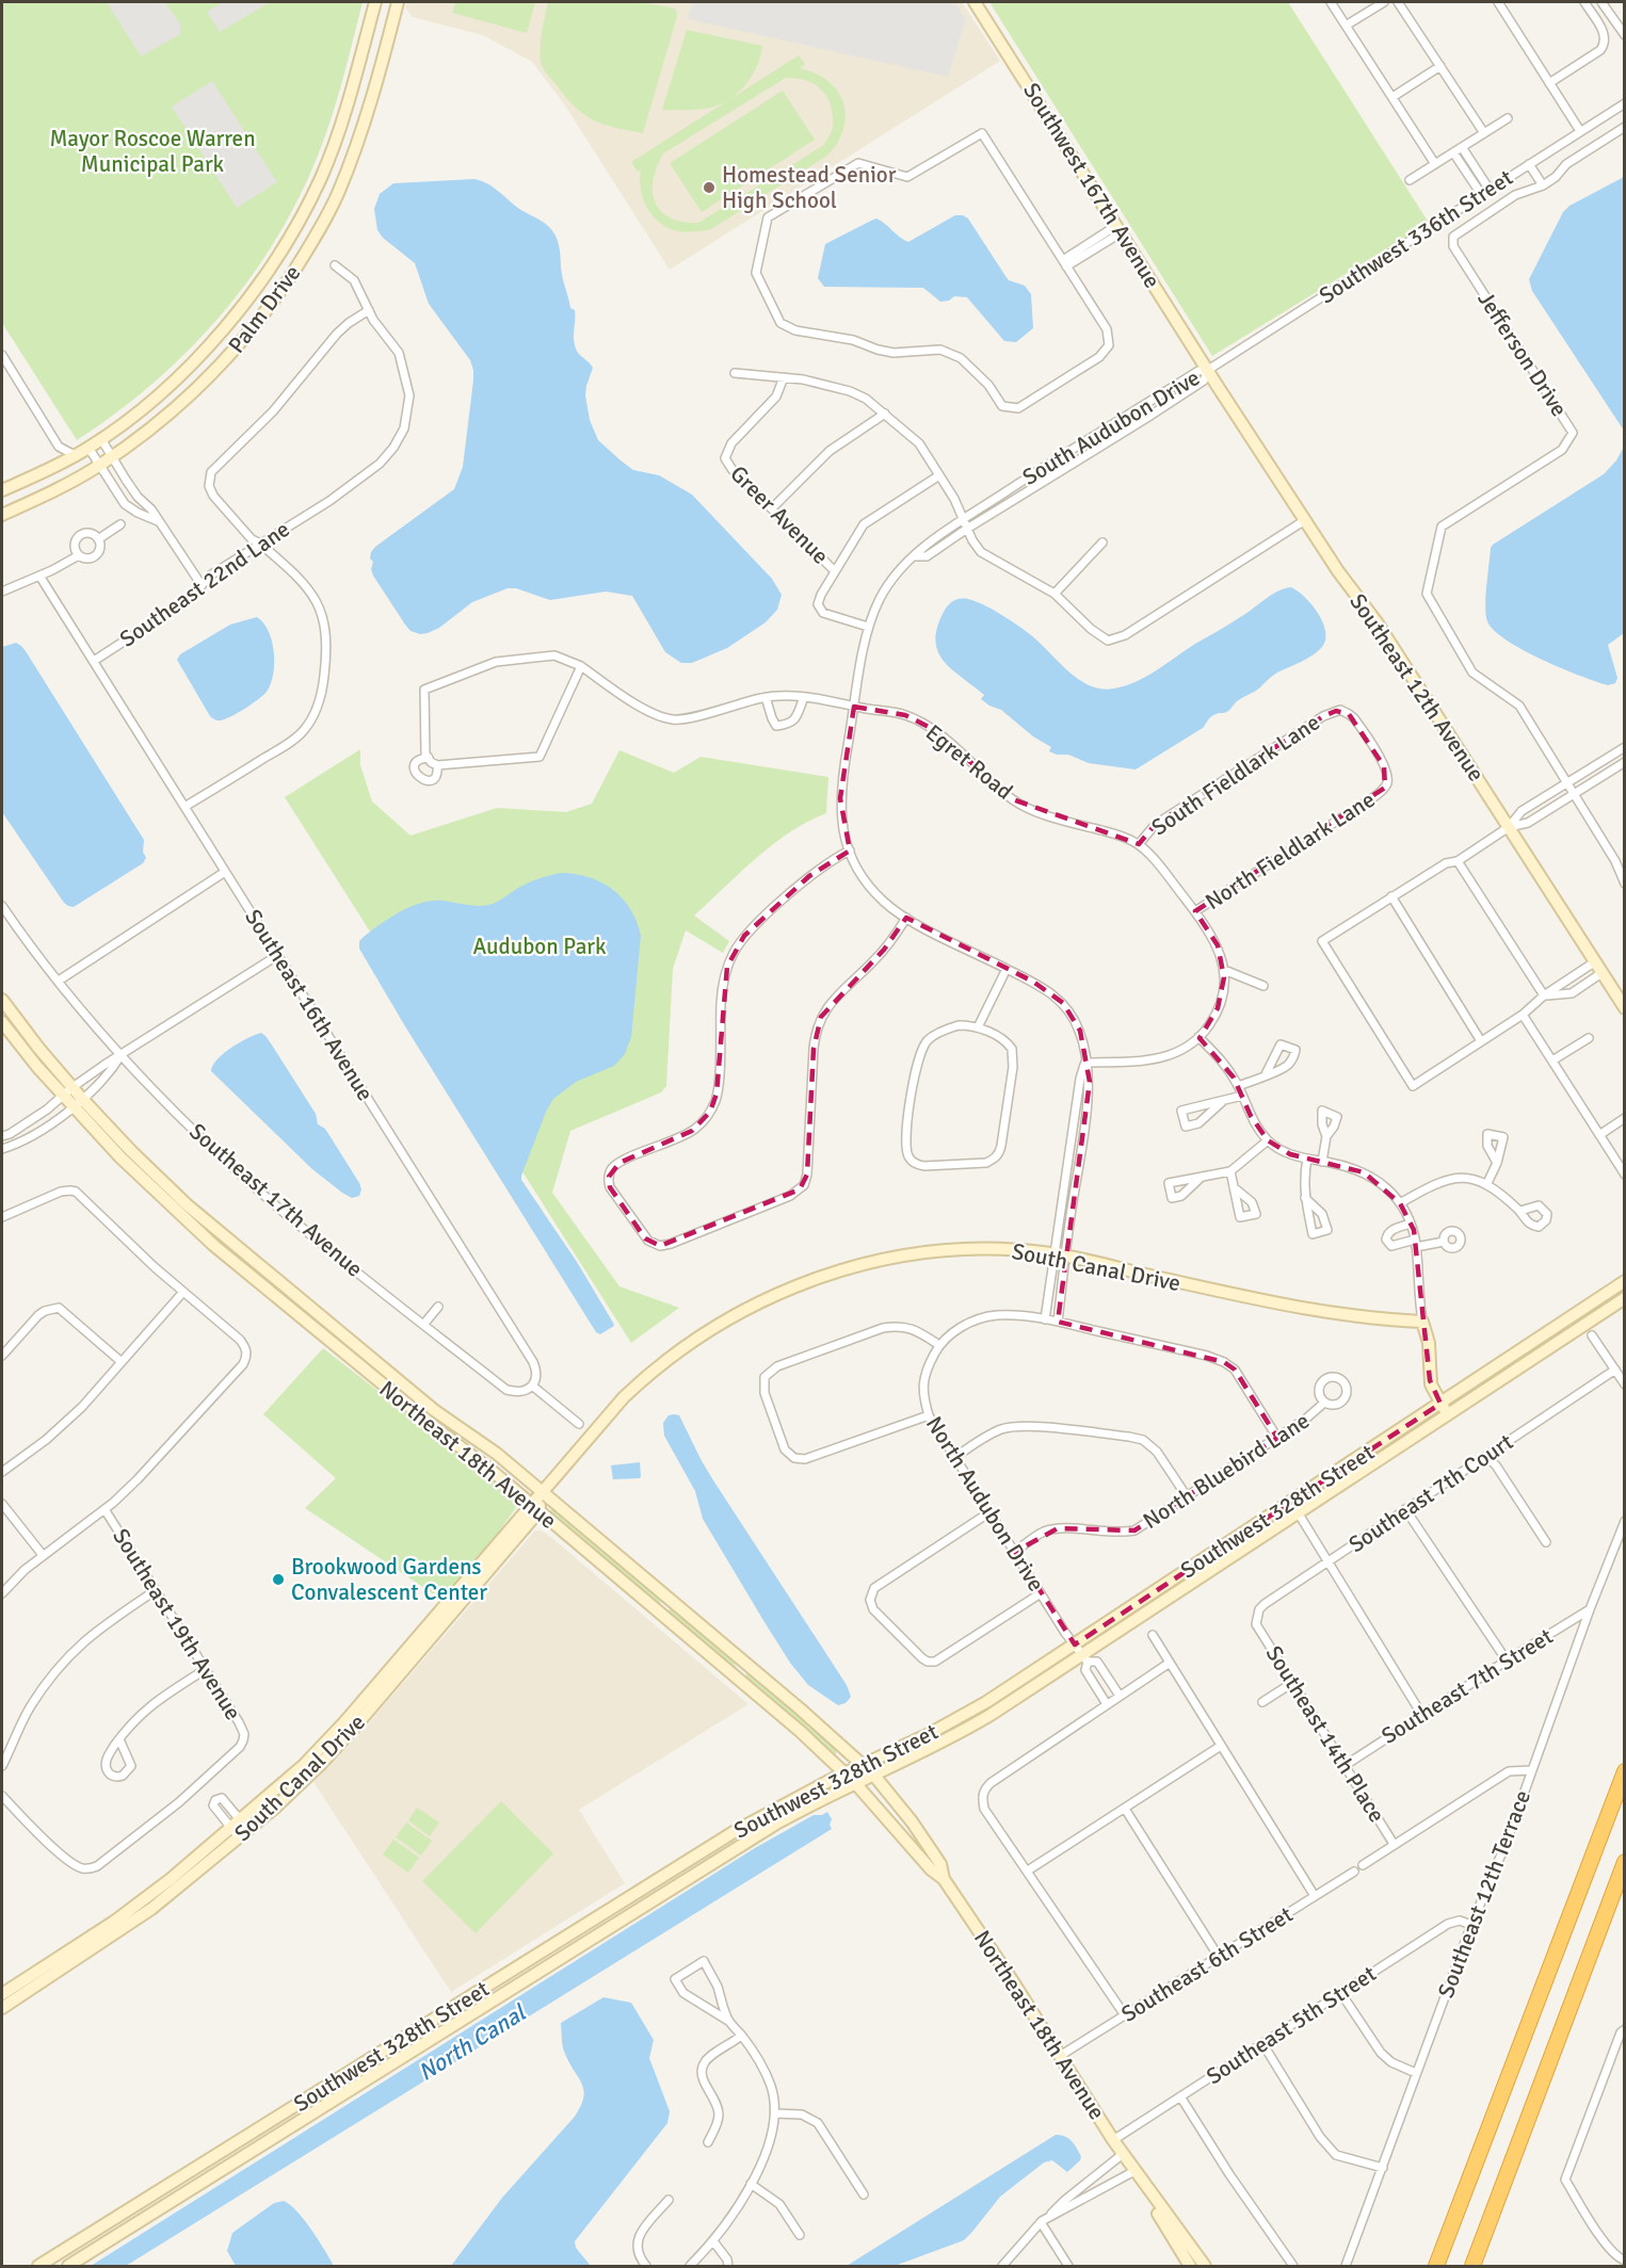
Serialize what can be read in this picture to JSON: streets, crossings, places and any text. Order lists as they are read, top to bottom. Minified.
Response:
{"streets":{"street":["Southwest 167th Avenue","Southwest 336th Street","Palm Drive","Jefferson Drive","South Audubon Drive","Greer Avenue","Southeast 22nd Lane","Southeast 12th Avenue","Egret Road","South Fieldlark Lane","North Fieldlark Lane","Southeast 16th Avenue","Southeast 17th Avenue","South Canal Drive","Northeast 18th Avenue","North Bluebird Lane","Southeast 7th Court","North Audubon Drive","Southwest 328th Street","Southeast 19th Avenue","Southeast 7th Street","Southeast 14th Place","Southeast 12th Terrace","Southeast 6th Street","Southeast 5th Street"]},"crossings":[["Southwest 167th Avenue","Southwest 336th Street"],["Southwest 167th Avenue","South Audubon Drive"],["Southwest 167th Avenue","Southeast 12th Avenue"],["Southwest 336th Street","South Audubon Drive"],["Southwest 336th Street","Southeast 12th Avenue"],["South Audubon Drive","Southeast 12th Avenue"],["South Audubon Drive","Egret Road"],["South Audubon Drive","South Canal Drive"],["South Audubon Drive","North Audubon Drive"],["Southeast 22nd Lane","Southeast 16th Avenue"],["Egret Road","South Fieldlark Lane"],["Egret Road","North Fieldlark Lane"],["South Fieldlark Lane","North Fieldlark Lane"],["Southeast 16th Avenue","Southeast 17th Avenue"],["South Canal Drive","Northeast 18th Avenue"],["Northeast 18th Avenue","Southwest 328th Street"],["Northeast 18th Avenue","Southeast 6th Street"],["Northeast 18th Avenue","Southeast 5th Street"],["North Bluebird Lane","North Audubon Drive"],["Southeast 7th Court","Southeast 14th Place"],["North Audubon Drive","Southwest 328th Street"],["Southeast 7th Street","Southeast 14th Place"],["Southeast 7th Street","Southeast 12th Terrace"],["Southeast 12th Terrace","Southeast 5th Street"]],"water":["North Canal"],"parks":["Mayor Roscoe Warren Municipal Park","Audubon Park"],"places":["Homestead Senior High School","Brookwood Gardens Convalescent Center"]}
